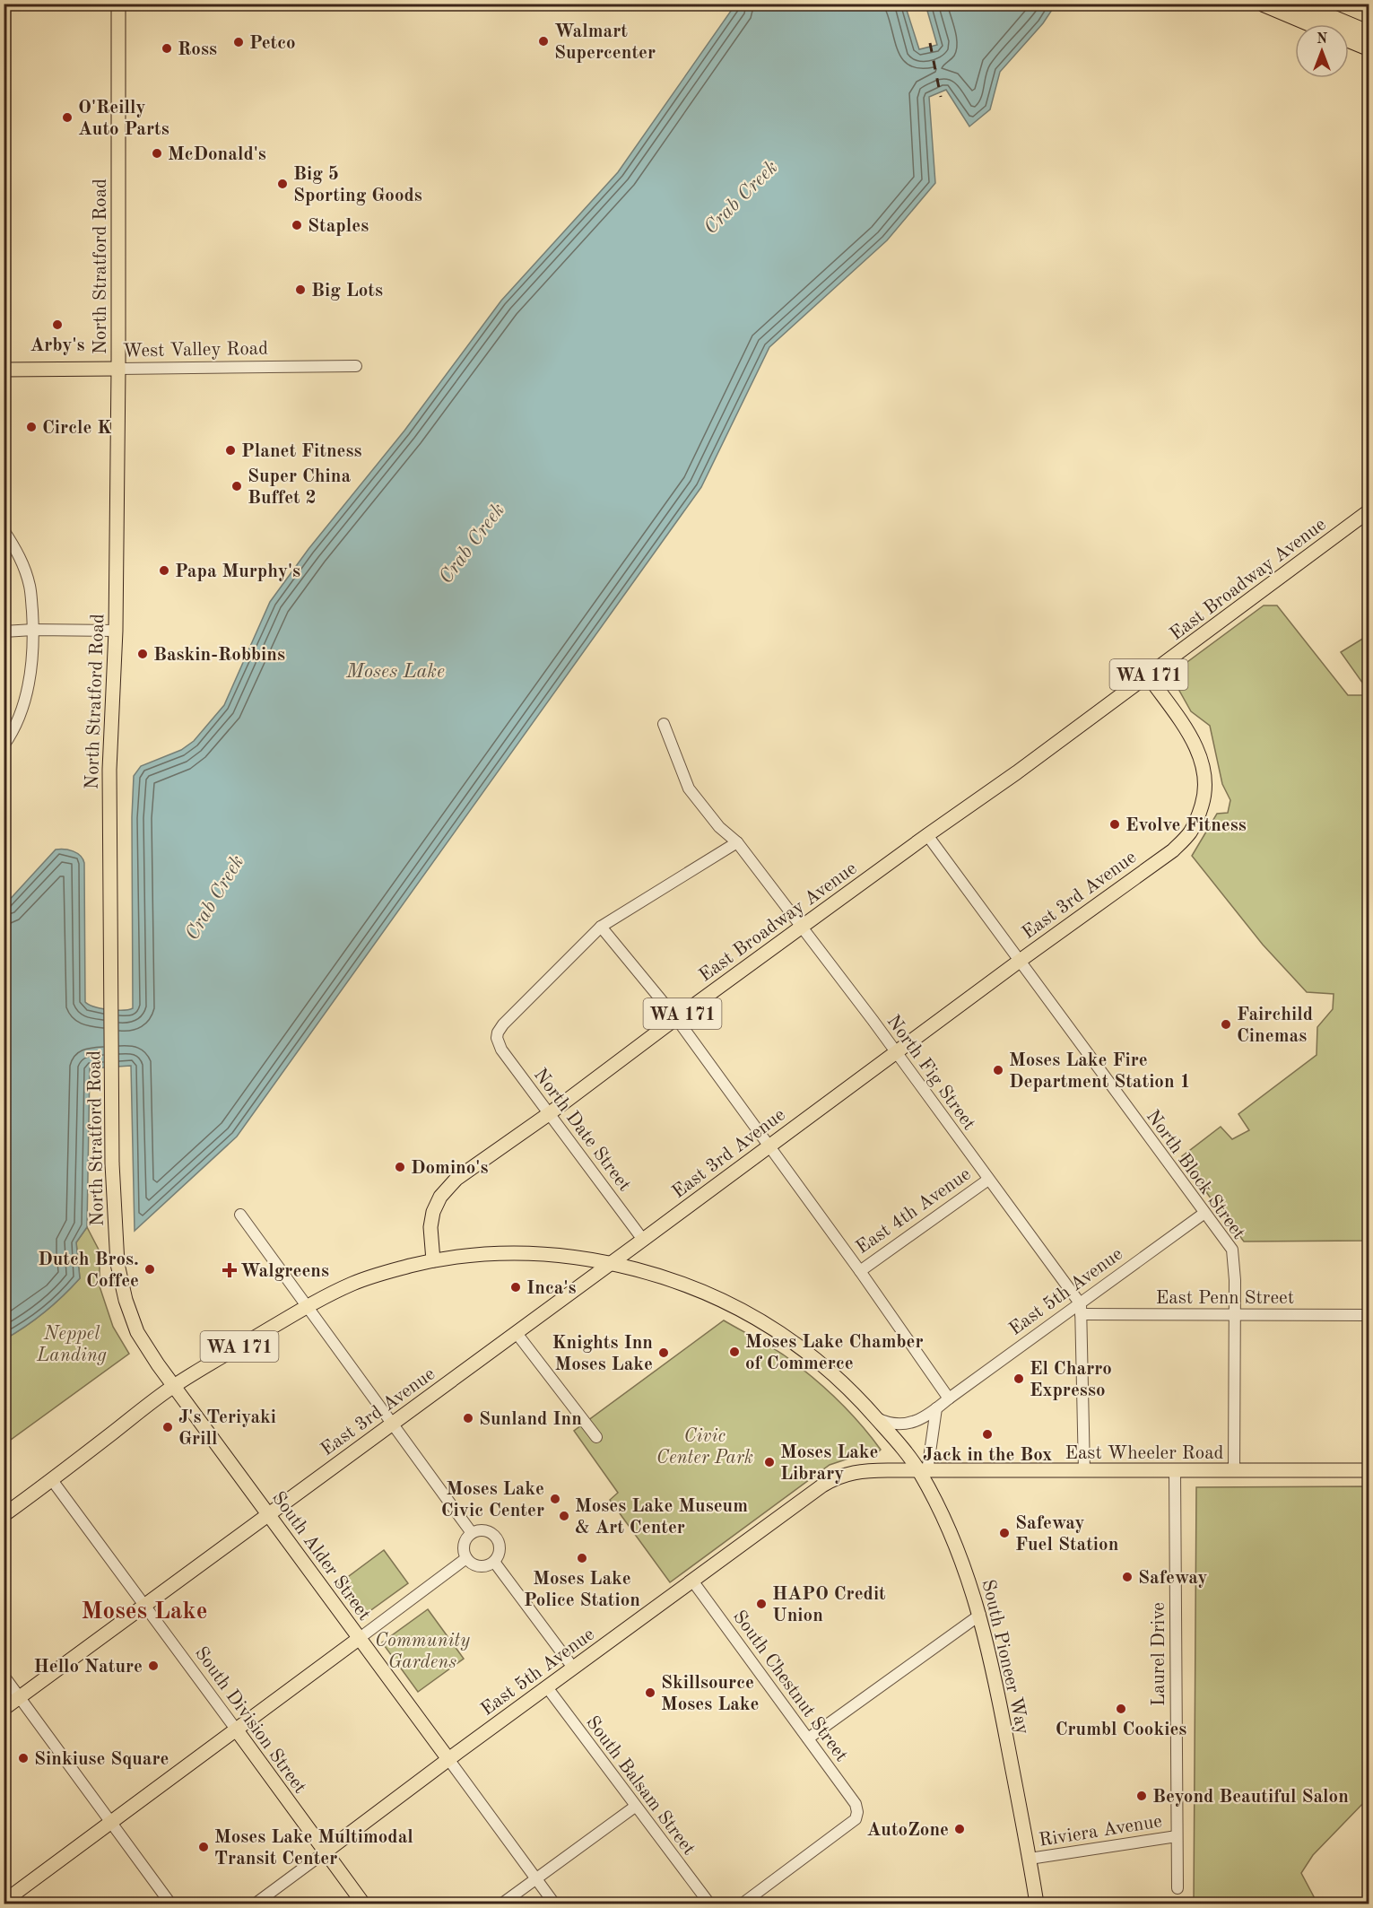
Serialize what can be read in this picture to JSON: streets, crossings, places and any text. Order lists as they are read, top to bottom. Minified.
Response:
{"streets":{"main road":["North Stratford Road","West Valley Road","East Broadway Avenue","WA 171","East 3rd Avenue","East 5th Avenue","East Wheeler Road","South Alder Street","South Pioneer Way","South Division Street"],"street":["North Fig Street","North Date Street","North Block Street","East 4th Avenue","East Penn Street","Laurel Drive","South Chestnut Street","South Balsam Street","Riviera Avenue"]},"crossings":[["North Stratford Road","West Valley Road"],["North Stratford Road","WA 171"],["North Stratford Road","South Alder Street"],["East Broadway Avenue","WA 171"],["East Broadway Avenue","East 3rd Avenue"],["East Broadway Avenue","North Fig Street"],["East Broadway Avenue","North Date Street"],["East Broadway Avenue","North Block Street"],["East Broadway Avenue","South Pioneer Way"],["WA 171","South Alder Street"],["WA 171","South Pioneer Way"],["WA 171","South Division Street"],["East 3rd Avenue","North Fig Street"],["East 3rd Avenue","North Date Street"],["East 3rd Avenue","North Block Street"],["East 3rd Avenue","South Alder Street"],["East 3rd Avenue","South Pioneer Way"],["East 3rd Avenue","South Division Street"],["North Fig Street","East 4th Avenue"],["North Fig Street","East 5th Avenue"],["North Fig Street","East Penn Street"],["North Block Street","East 5th Avenue"],["North Block Street","East Penn Street"],["North Block Street","East Wheeler Road"],["East 5th Avenue","East Penn Street"],["East 5th Avenue","East Wheeler Road"],["East 5th Avenue","South Alder Street"],["East 5th Avenue","South Pioneer Way"],["East 5th Avenue","South Chestnut Street"],["East 5th Avenue","South Division Street"],["East 5th Avenue","South Balsam Street"],["East Wheeler Road","Laurel Drive"],["East Wheeler Road","South Pioneer Way"],["Laurel Drive","Riviera Avenue"],["South Pioneer Way","Riviera Avenue"]],"districts":["Moses Lake"],"water":["Crab Creek","Moses Lake"],"parks":["Neppel Landing","Civic Center Park","Community Gardens"],"places":{"other":["Walmart Supercenter","Petco","Ross","O'Reilly Auto Parts","McDonald's","Big 5 Sporting Goods","Staples","Big Lots","Arby's","Circle K","Planet Fitness","Super China Buffet 2","Papa Murphy's","Baskin-Robbins","Evolve Fitness","Fairchild Cinemas","Moses Lake Fire Department Station 1","Domino's","Dutch Bros. Coffee","Inca's","Moses Lake Chamber of Commerce","Knights Inn Moses Lake","El Charro Expresso","Sunland Inn","J's Teriyaki Grill","Jack in the Box","Moses Lake Library","Moses Lake Civic Center","Moses Lake Museum & Art Center","Safeway Fuel Station","Moses Lake Police Station","Safeway","HAPO Credit Union","Hello Nature","Skillsource Moses Lake","Crumbl Cookies","Sinkiuse Square","Beyond Beautiful Salon","AutoZone","Moses Lake Multimodal Transit Center"],"health":["Walgreens"]},"north":"top"}
